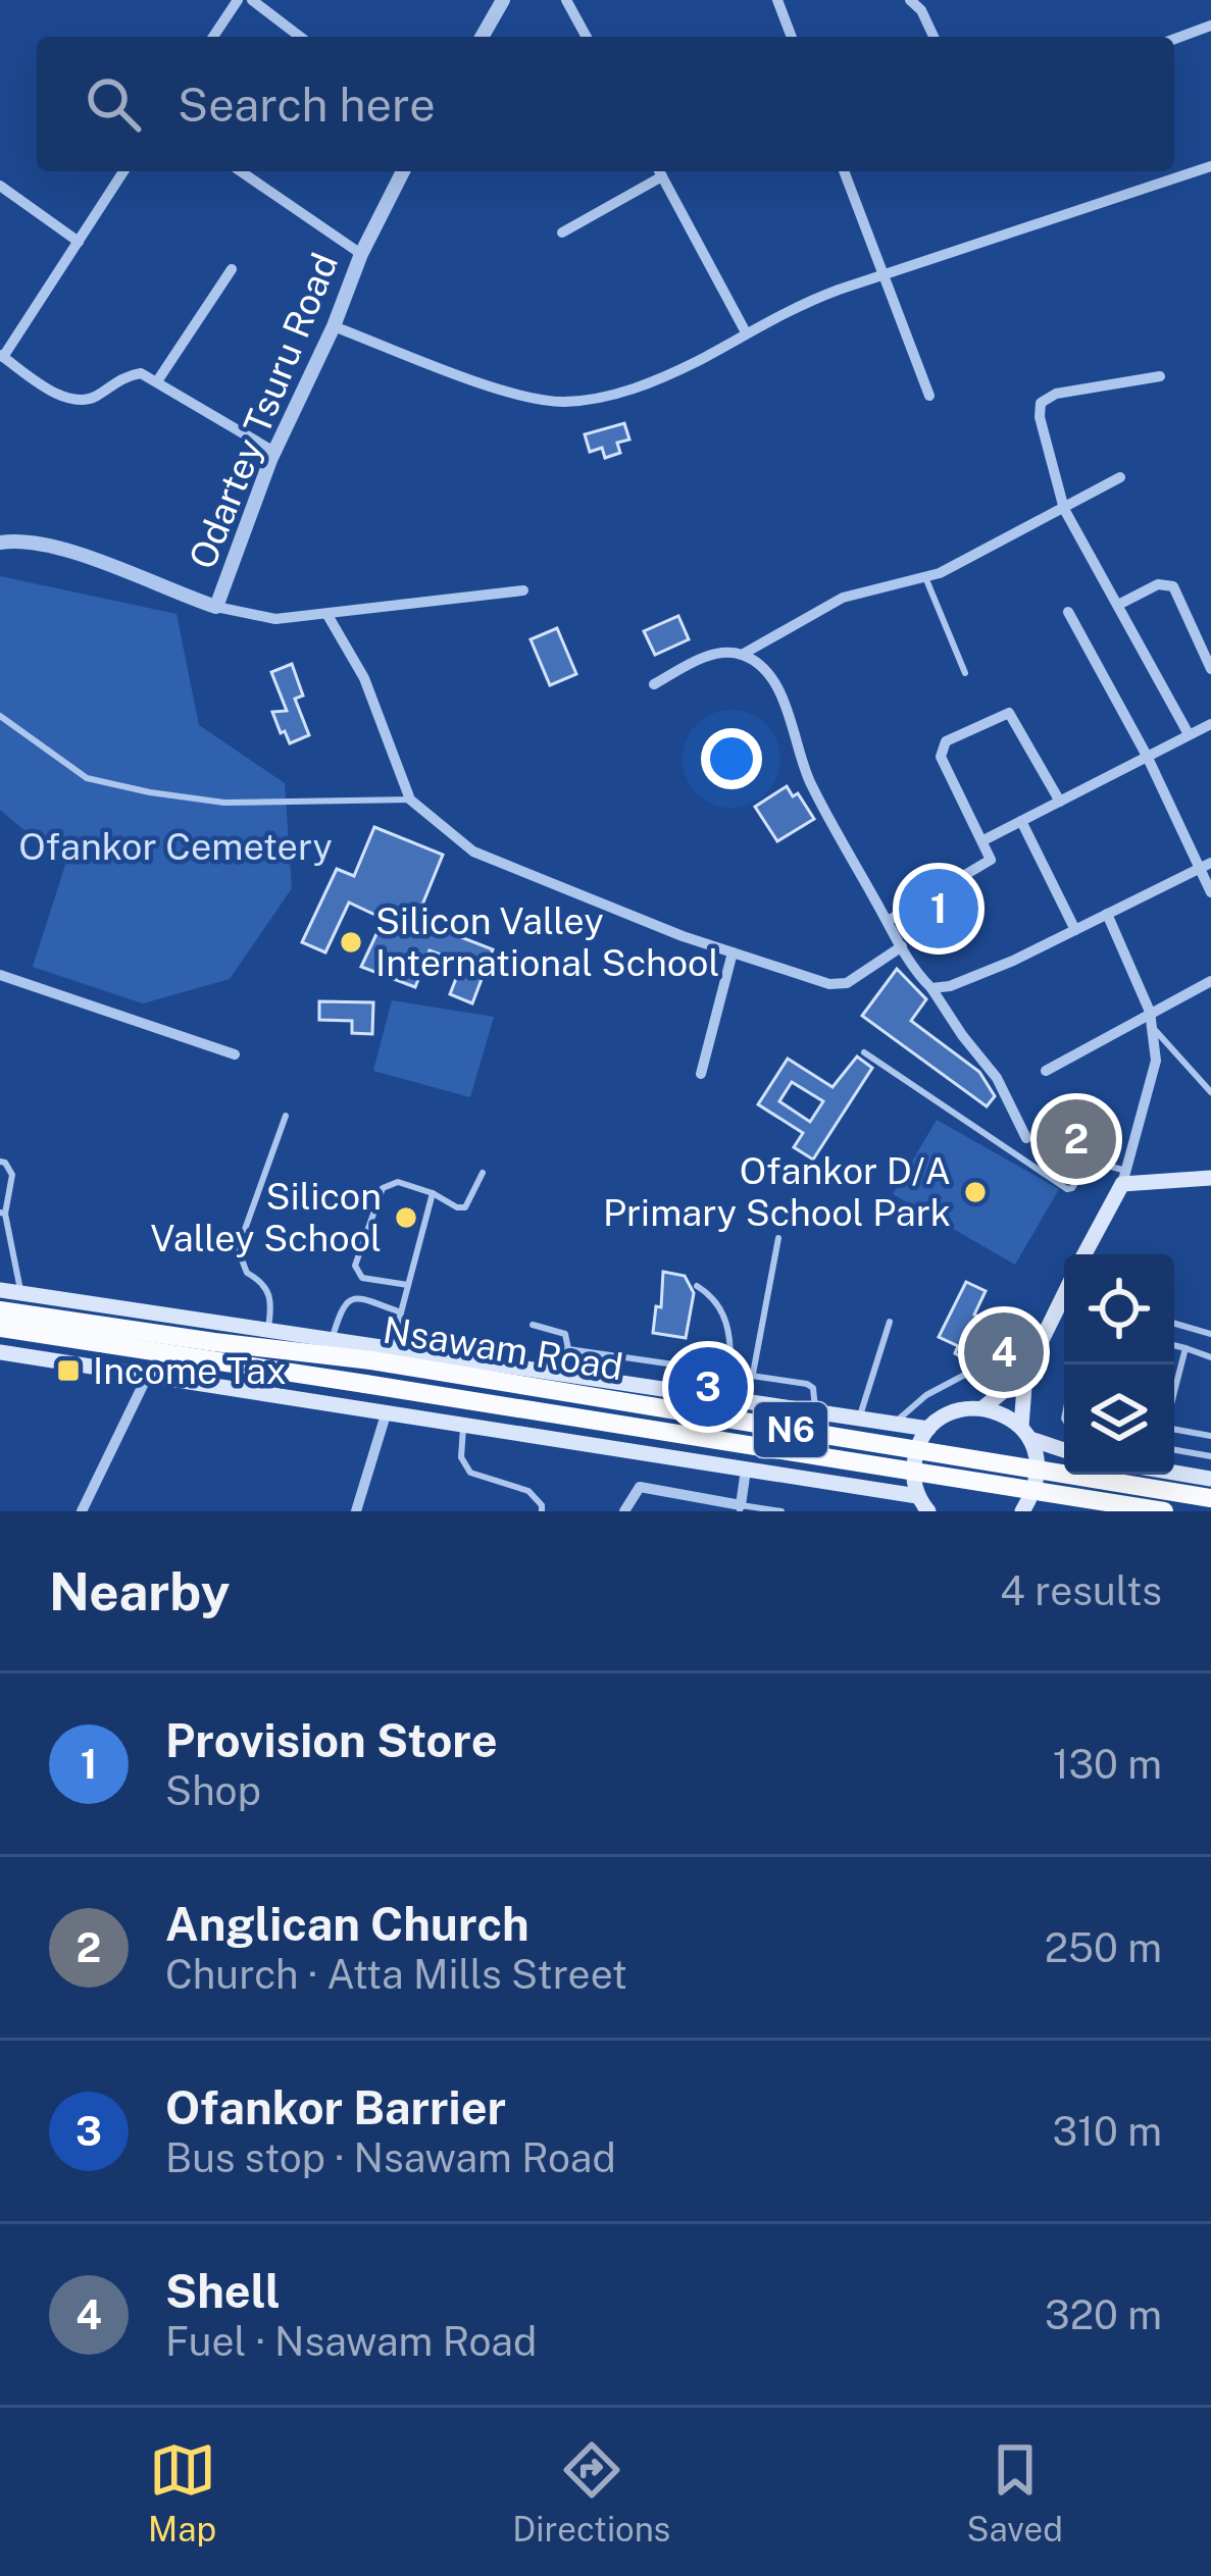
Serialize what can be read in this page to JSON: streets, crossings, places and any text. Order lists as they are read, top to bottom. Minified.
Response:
{"streets":{"highway":["Nsawam Road","N6"],"street":["Odartey Tsuru Road"]},"parks":["Ofankor Cemetery"],"places":{"other":["Silicon Valley International School","Ofankor D/A Primary School Park","Silicon Valley School"],"transit":["Income Tax"]},"page":{"search":"Search here","pins":["1","2","4","3"],"heading":["Nearby","4 results"],"list":[{"mark":"1","name":"Provision Store","note":"Shop","value":"130 m"},{"mark":"2","name":"Anglican Church","note":"Church · Atta Mills Street","value":"250 m"},{"mark":"3","name":"Ofankor Barrier","note":"Bus stop · Nsawam Road","value":"310 m"},{"mark":"4","name":"Shell","note":"Fuel · Nsawam Road","value":"320 m"}],"nav":["Map","Directions","Saved"]}}
